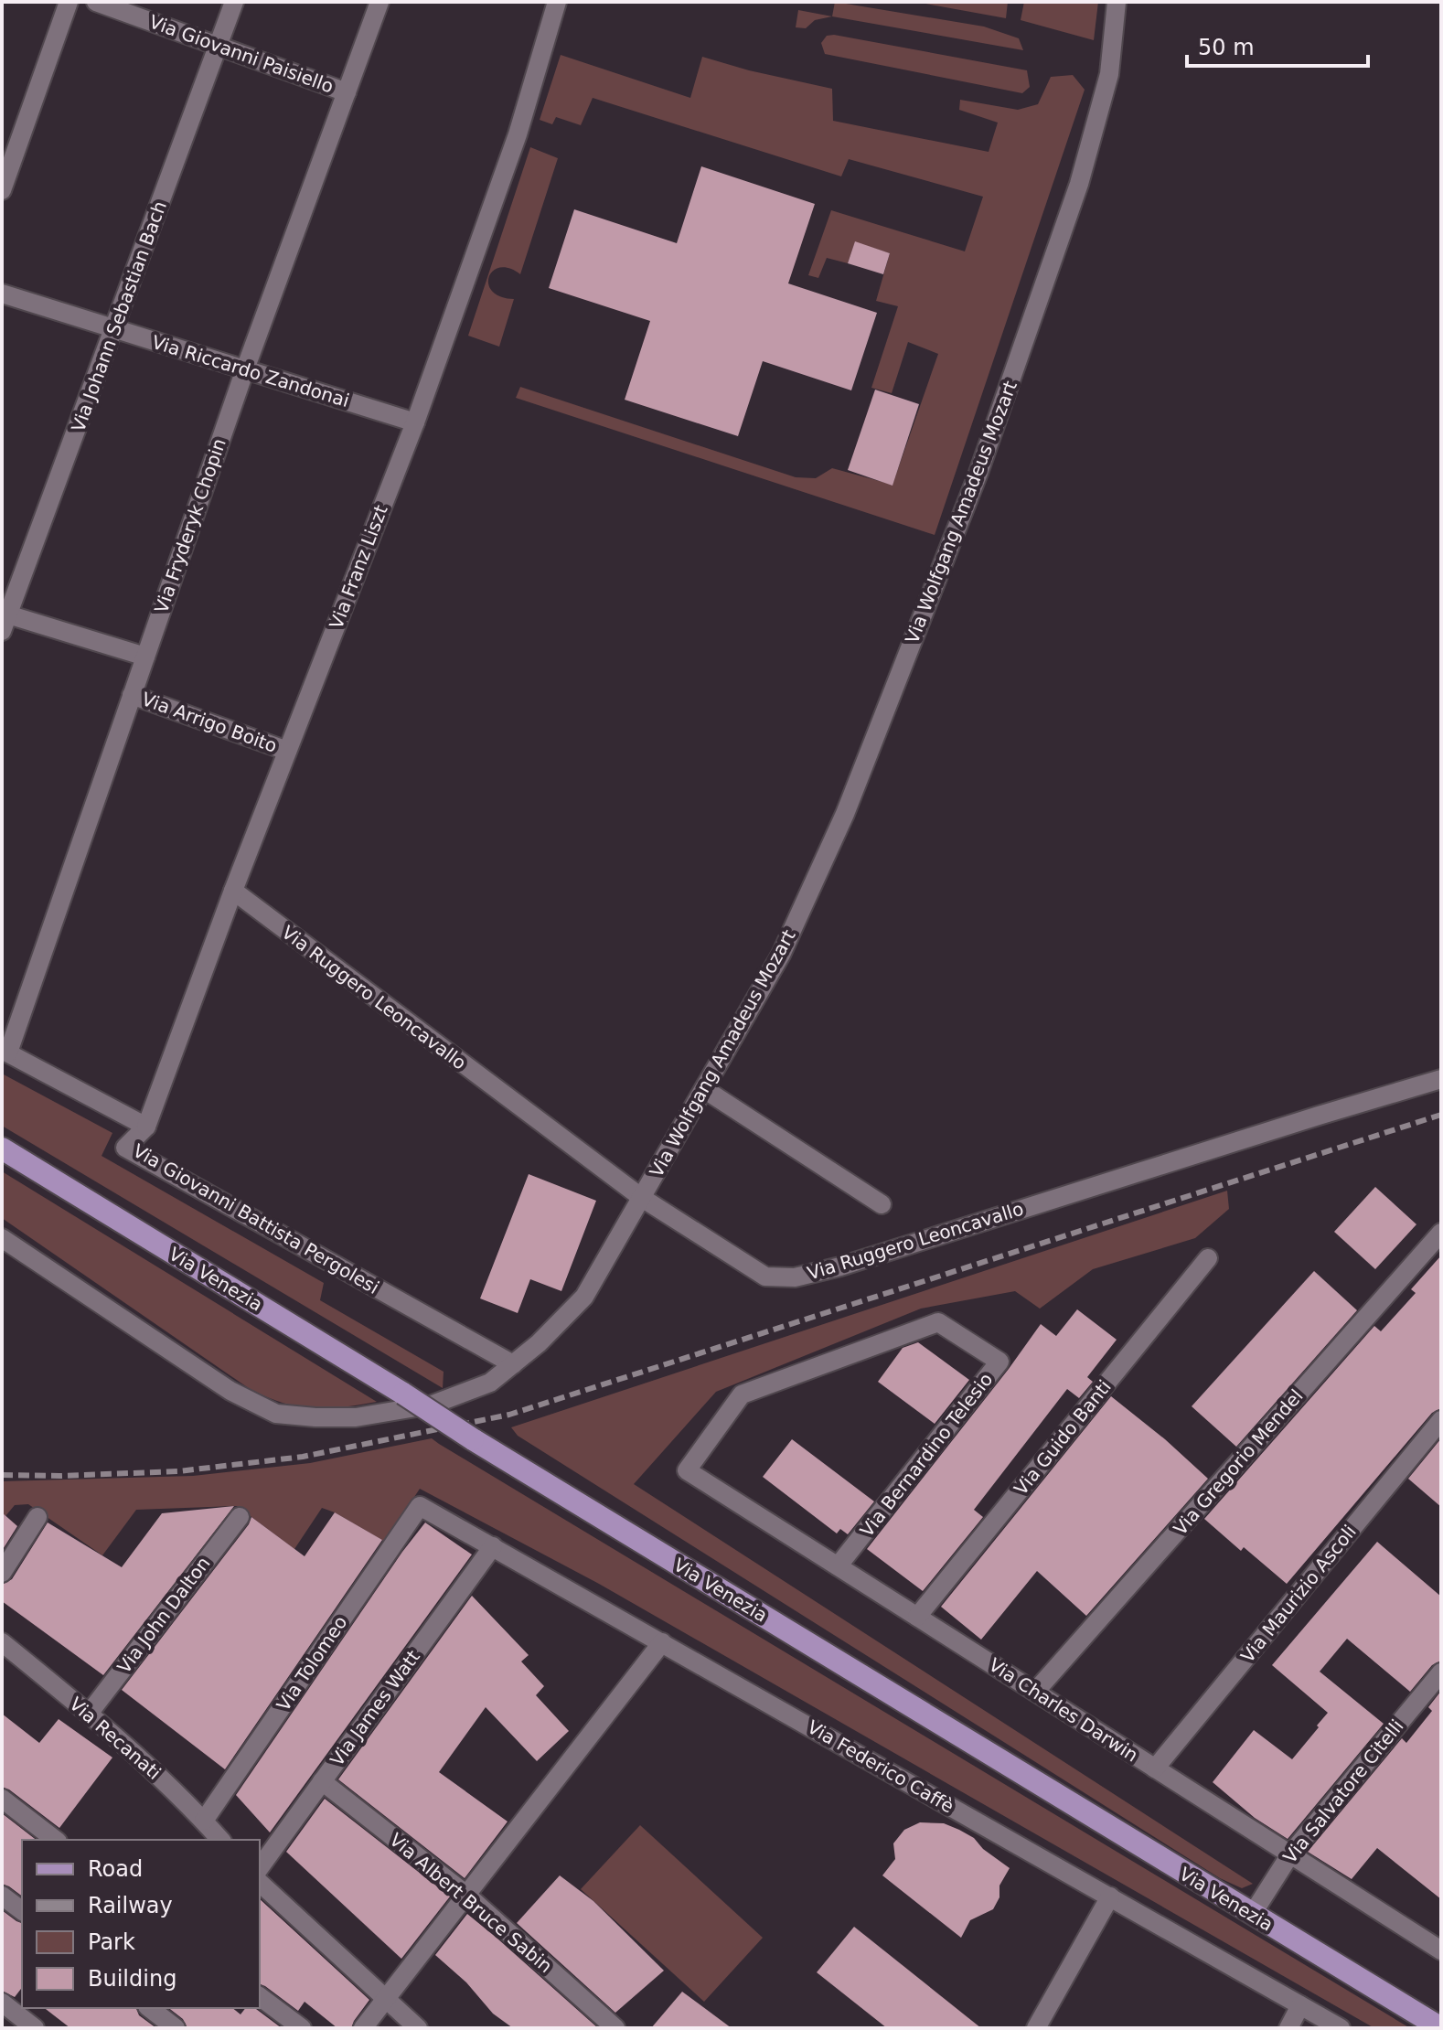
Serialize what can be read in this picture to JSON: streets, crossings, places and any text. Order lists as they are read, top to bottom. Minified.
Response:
{"streets":{"main road":["Via Venezia"],"street":["Via Giovanni Paisiello","Via Johann Sebastian Bach","Via Riccardo Zandonai","Via Wolfgang Amadeus Mozart","Via Fryderyk Chopin","Via Franz Liszt","Via Arrigo Boito","Via Ruggero Leoncavallo","Via Giovanni Battista Pergolesi","Via Guido Banti","Via Bernardino Telesio","Via Gregorio Mendel","Via Maurizio Ascoli","Via John Dalton","Via Tolomeo","Via James Watt","Via Charles Darwin","Via Recanati","Via Federico Caffè","Via Salvatore Citelli","Via Albert Bruce Sabin"]},"crossings":[["Via Giovanni Paisiello","Via Johann Sebastian Bach"],["Via Giovanni Paisiello","Via Fryderyk Chopin"],["Via Johann Sebastian Bach","Via Riccardo Zandonai"],["Via Riccardo Zandonai","Via Fryderyk Chopin"],["Via Riccardo Zandonai","Via Franz Liszt"],["Via Wolfgang Amadeus Mozart","Via Ruggero Leoncavallo"],["Via Wolfgang Amadeus Mozart","Via Giovanni Battista Pergolesi"],["Via Fryderyk Chopin","Via Arrigo Boito"],["Via Fryderyk Chopin","Via Giovanni Battista Pergolesi"],["Via Franz Liszt","Via Arrigo Boito"],["Via Franz Liszt","Via Ruggero Leoncavallo"],["Via Franz Liszt","Via Giovanni Battista Pergolesi"],["Via Venezia","Via Salvatore Citelli"],["Via Guido Banti","Via Charles Darwin"],["Via Bernardino Telesio","Via Charles Darwin"],["Via Gregorio Mendel","Via Charles Darwin"],["Via Maurizio Ascoli","Via Charles Darwin"],["Via John Dalton","Via Recanati"],["Via Tolomeo","Via Recanati"],["Via Tolomeo","Via Federico Caffè"],["Via James Watt","Via Federico Caffè"],["Via James Watt","Via Albert Bruce Sabin"],["Via Charles Darwin","Via Salvatore Citelli"]],"legend":["Road","Railway","Park","Building"],"scale_bar":"50 m"}
